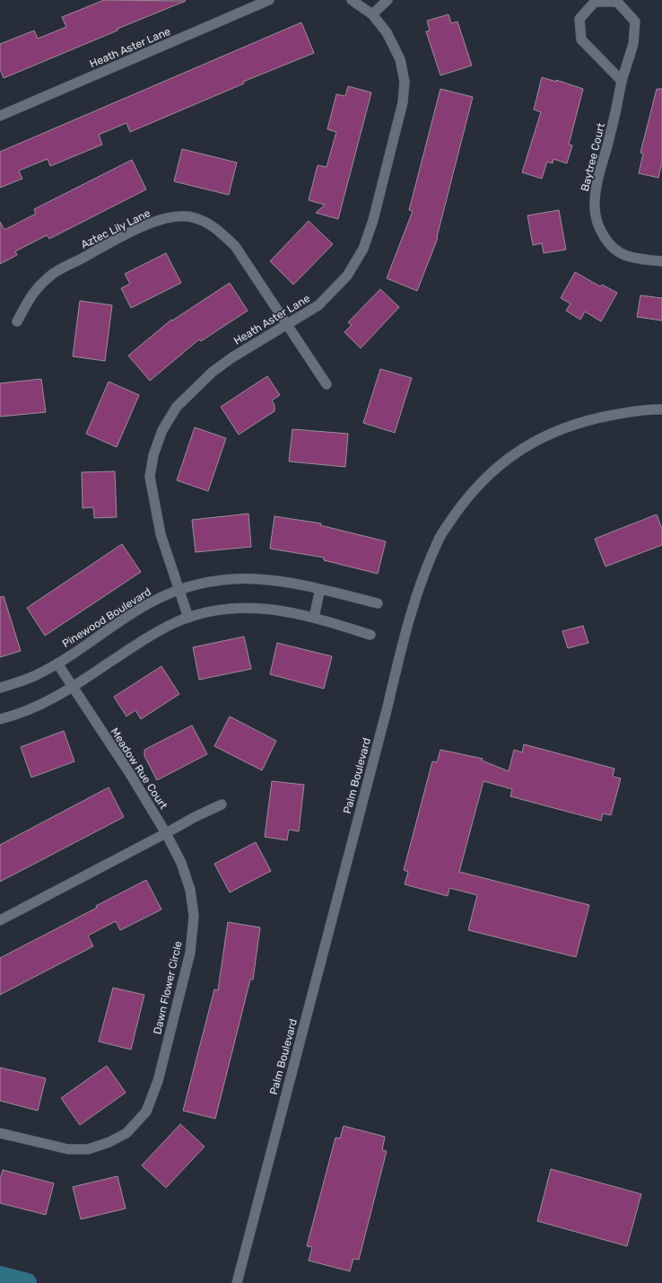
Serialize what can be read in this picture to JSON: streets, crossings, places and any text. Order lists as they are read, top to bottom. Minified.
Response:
{"streets":{"street":["Heath Aster Lane","Baytree Court","Aztec Lily Lane","Pinewood Boulevard","Meadow Rue Court","Palm Boulevard","Dawn Flower Circle"]},"crossings":[["Heath Aster Lane","Aztec Lily Lane"],["Heath Aster Lane","Pinewood Boulevard"],["Pinewood Boulevard","Meadow Rue Court"],["Meadow Rue Court","Dawn Flower Circle"]]}
